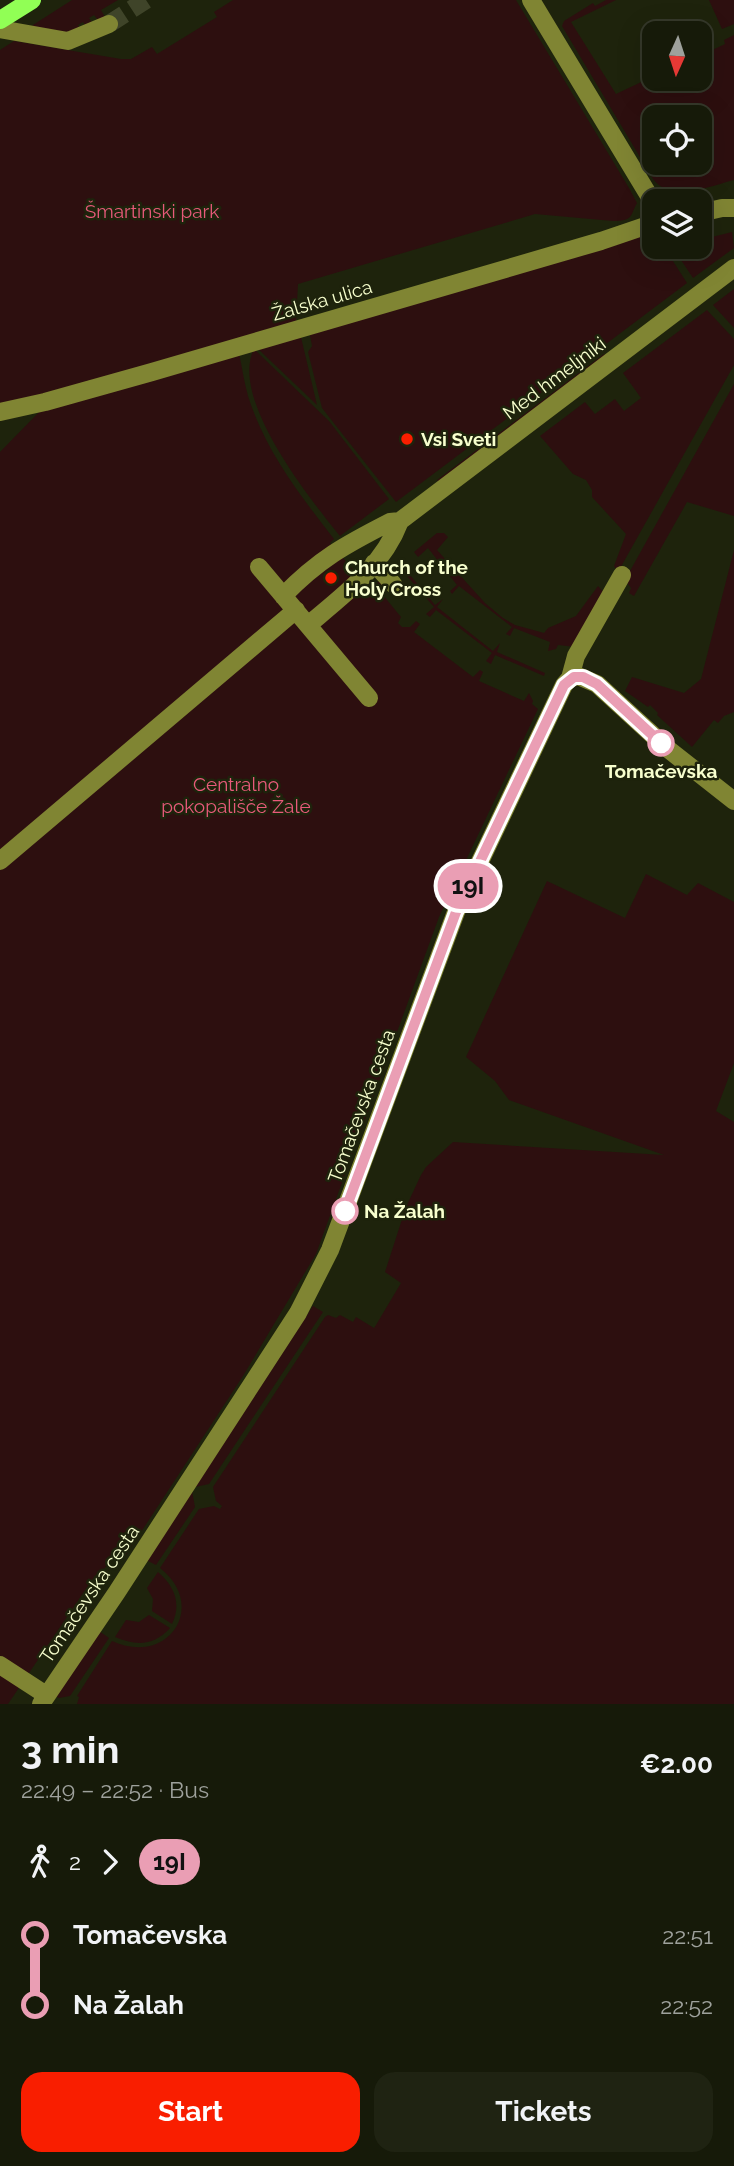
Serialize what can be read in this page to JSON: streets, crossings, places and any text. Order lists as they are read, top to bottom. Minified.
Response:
{"streets":{"street":["Žalska ulica","Med hmeljniki","Tomačevska cesta"]},"parks":["Šmartinski park","Centralno pokopališče Žale"],"places":["Vsi Sveti","Church of the Holy Cross","Tomačevska","Na Žalah"],"lines":["bus line 19I"],"north":"bottom","page":{"on_map":"19I","heading":["3 min","22:49 – 22:52 · Bus","€2.00"],"legs":["2","19I"],"list":[{"name":"Tomačevska","value":"22:51"},{"name":"Na Žalah","value":"22:52"}],"buttons":["Start","Tickets"]}}
